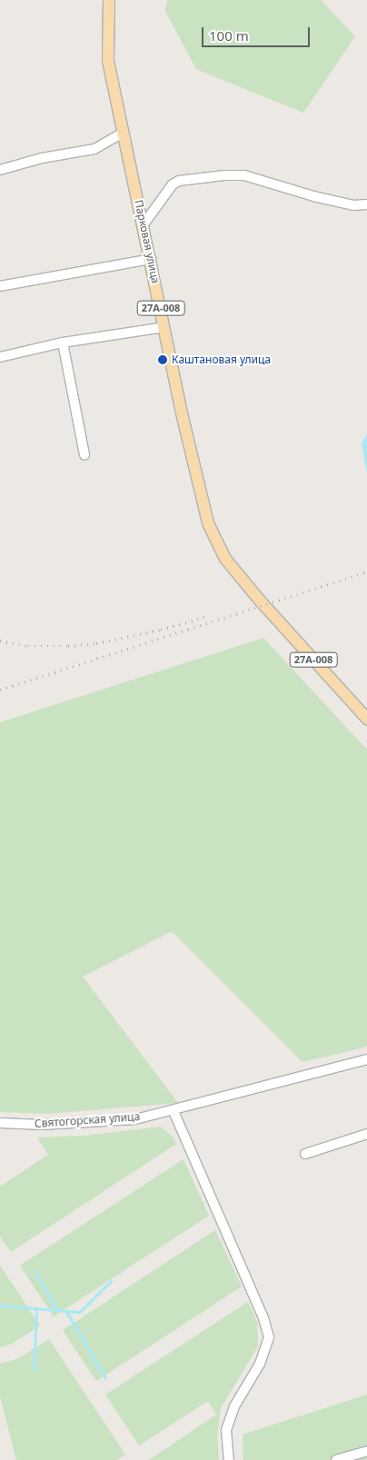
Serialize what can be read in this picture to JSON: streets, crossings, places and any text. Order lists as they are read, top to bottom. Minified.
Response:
{"streets":{"main road":["Парковая улица","27А-008"],"street":["Святогорская улица"]},"places":["Каштановая улица"],"scale_bar":"100 m"}
